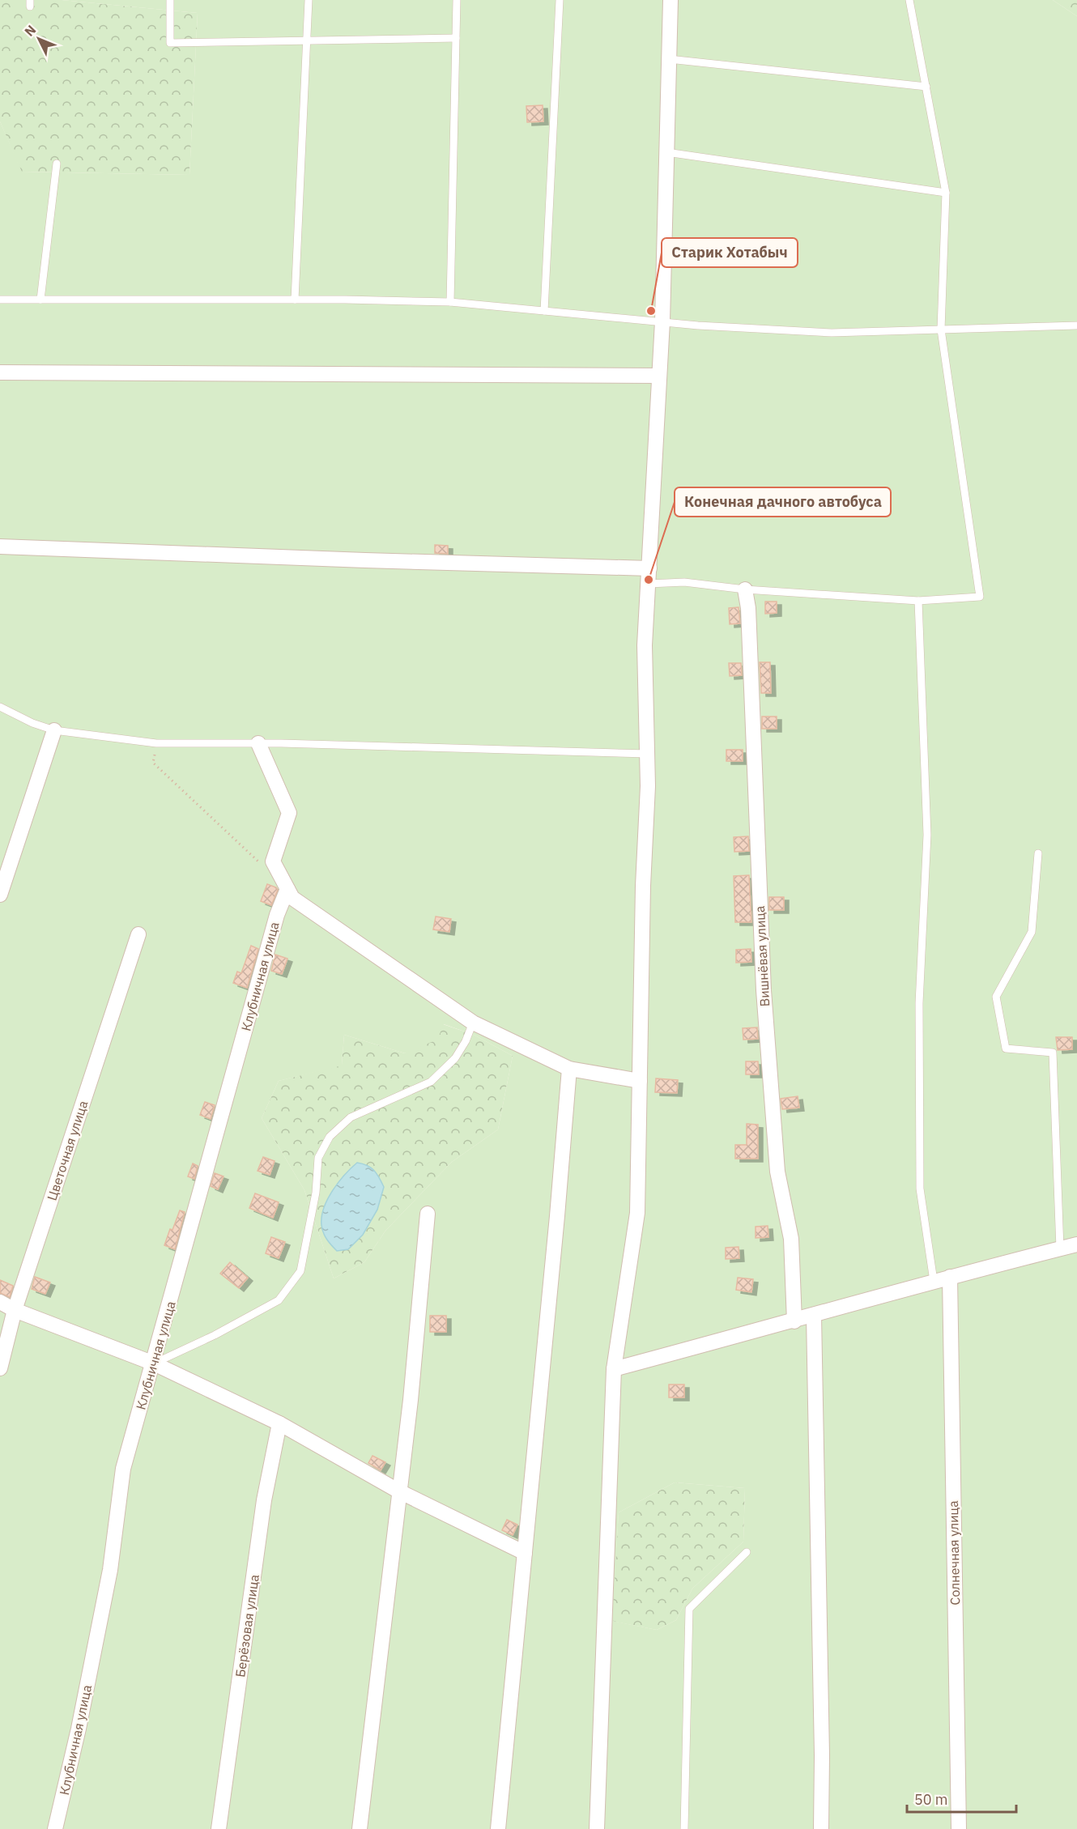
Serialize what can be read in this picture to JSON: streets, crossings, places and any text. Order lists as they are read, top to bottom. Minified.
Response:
{"streets":{"street":["Вишнёвая улица","Клубничная улица","Цветочная улица","Солнечная улица","Берёзовая улица"]},"places":["Старик Хотабыч","Конечная дачного автобуса"],"scale_bar":"50 m","north":"top left"}
